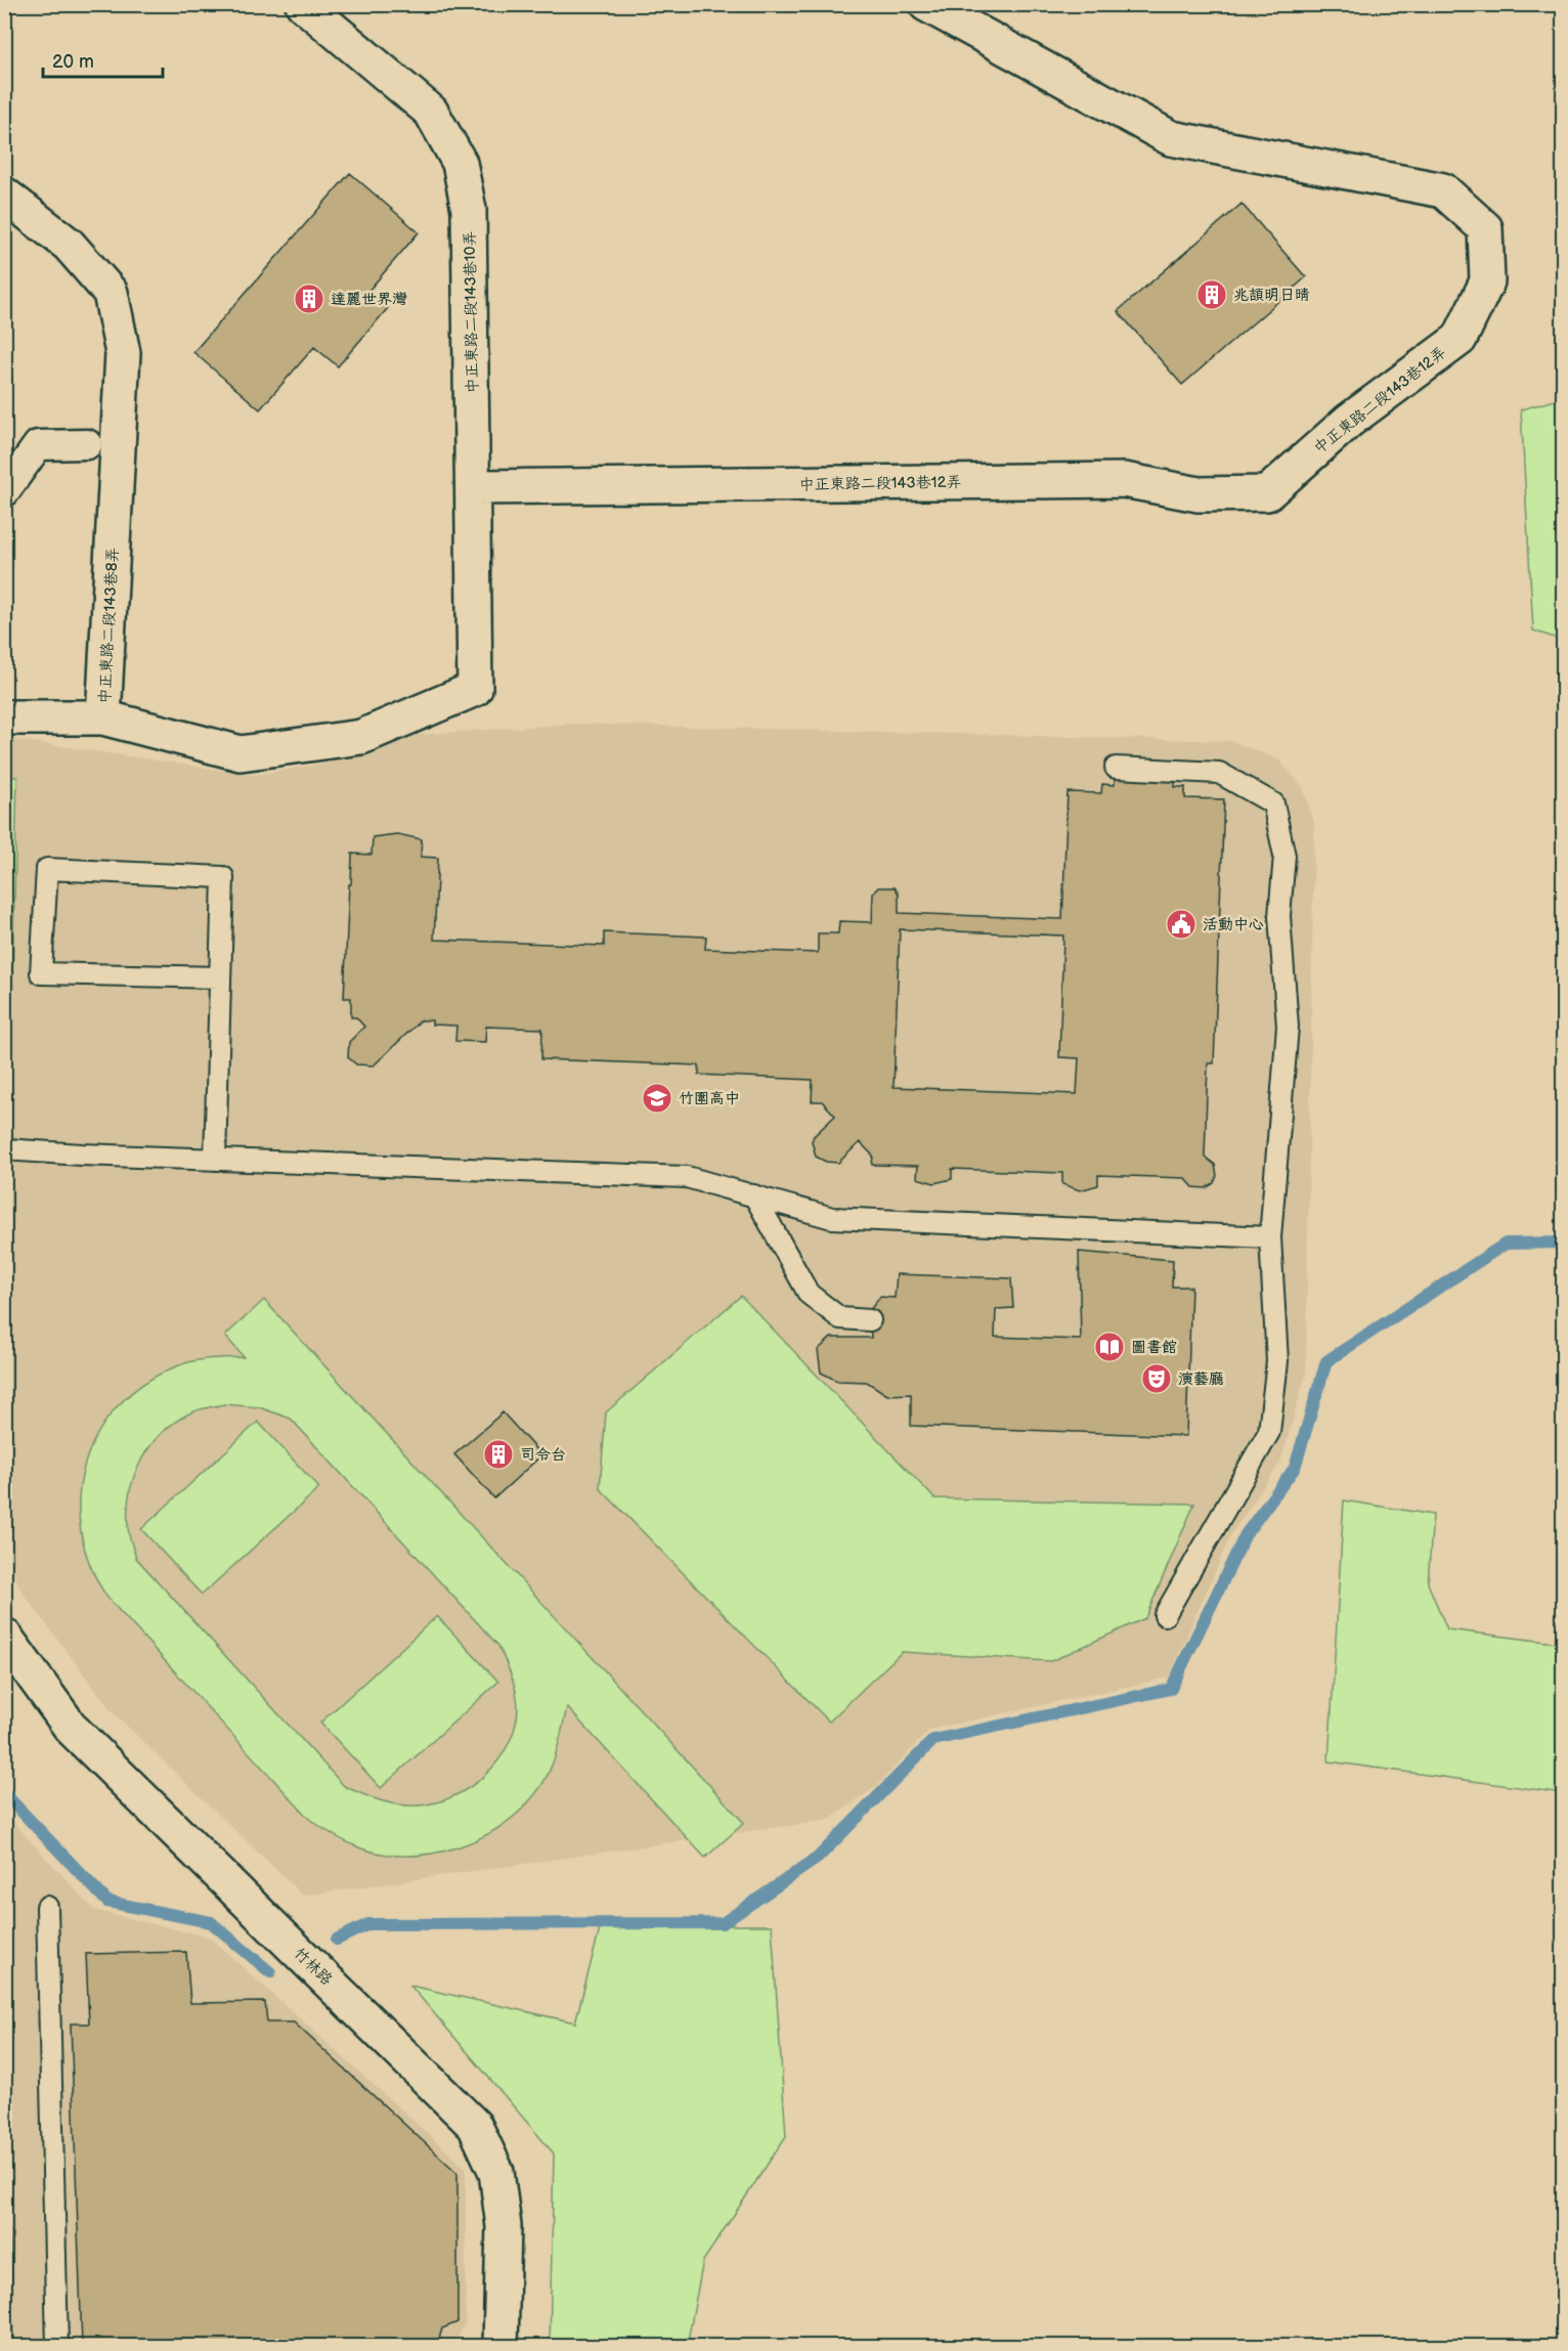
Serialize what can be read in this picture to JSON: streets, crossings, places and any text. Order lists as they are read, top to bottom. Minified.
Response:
{"streets":{"street":["中正東路二段143巷10弄","中正東路二段143巷12弄","中正東路二段143巷8弄","竹林路"]},"crossings":[["中正東路二段143巷10弄","中正東路二段143巷12弄"],["中正東路二段143巷10弄","中正東路二段143巷8弄"]],"places":{"building":["兆頡明日晴","達麗世界灣","司令台"],"public building":["活動中心"],"school or university":["竹圍高中"],"library":["圖書館"],"theatre":["演藝廳"]},"scale_bar":"20 m"}
